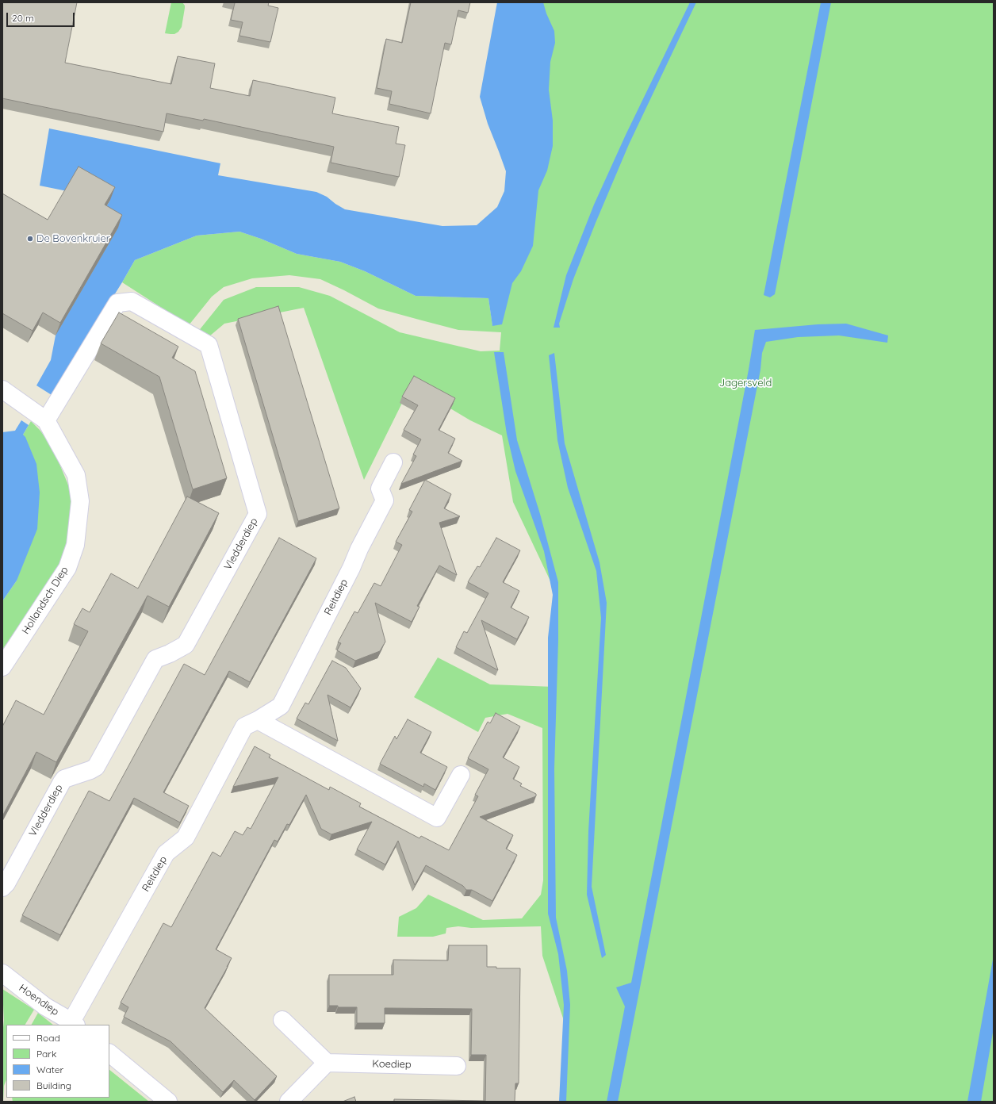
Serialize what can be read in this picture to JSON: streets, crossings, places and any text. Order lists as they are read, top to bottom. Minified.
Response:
{"streets":{"street":["Vledderdiep","Reitdiep","Hollandsch Diep","Hoendiep","Koediep"]},"crossings":[["Vledderdiep","Hollandsch Diep"],["Reitdiep","Hoendiep"]],"parks":["Jagersveld"],"places":["De Bovenkruier"],"legend":["Road","Park","Water","Building"],"scale_bar":"20 m"}
